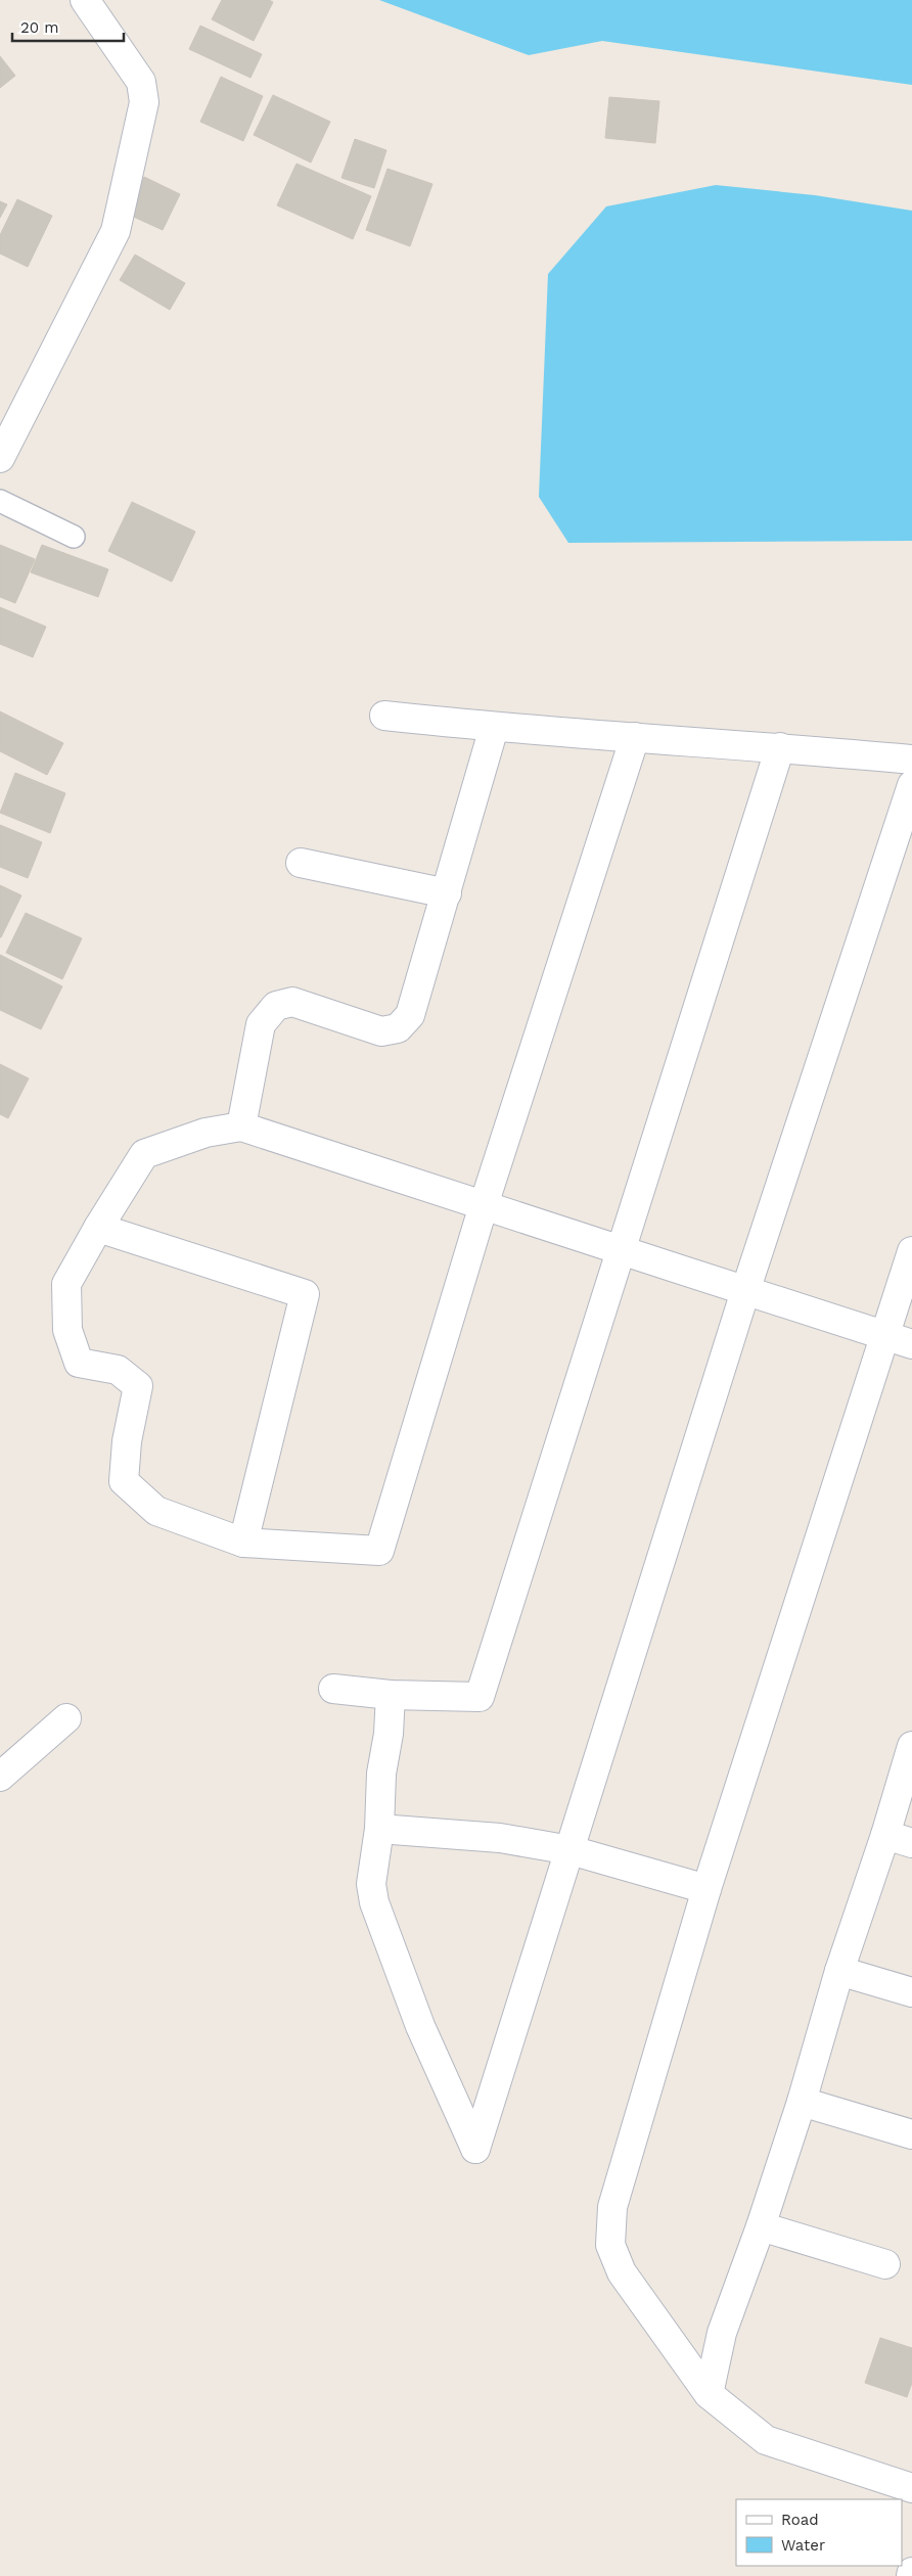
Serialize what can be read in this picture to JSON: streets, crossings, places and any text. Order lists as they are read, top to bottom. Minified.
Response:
{"legend":["Road","Water"],"scale_bar":"20 m"}
